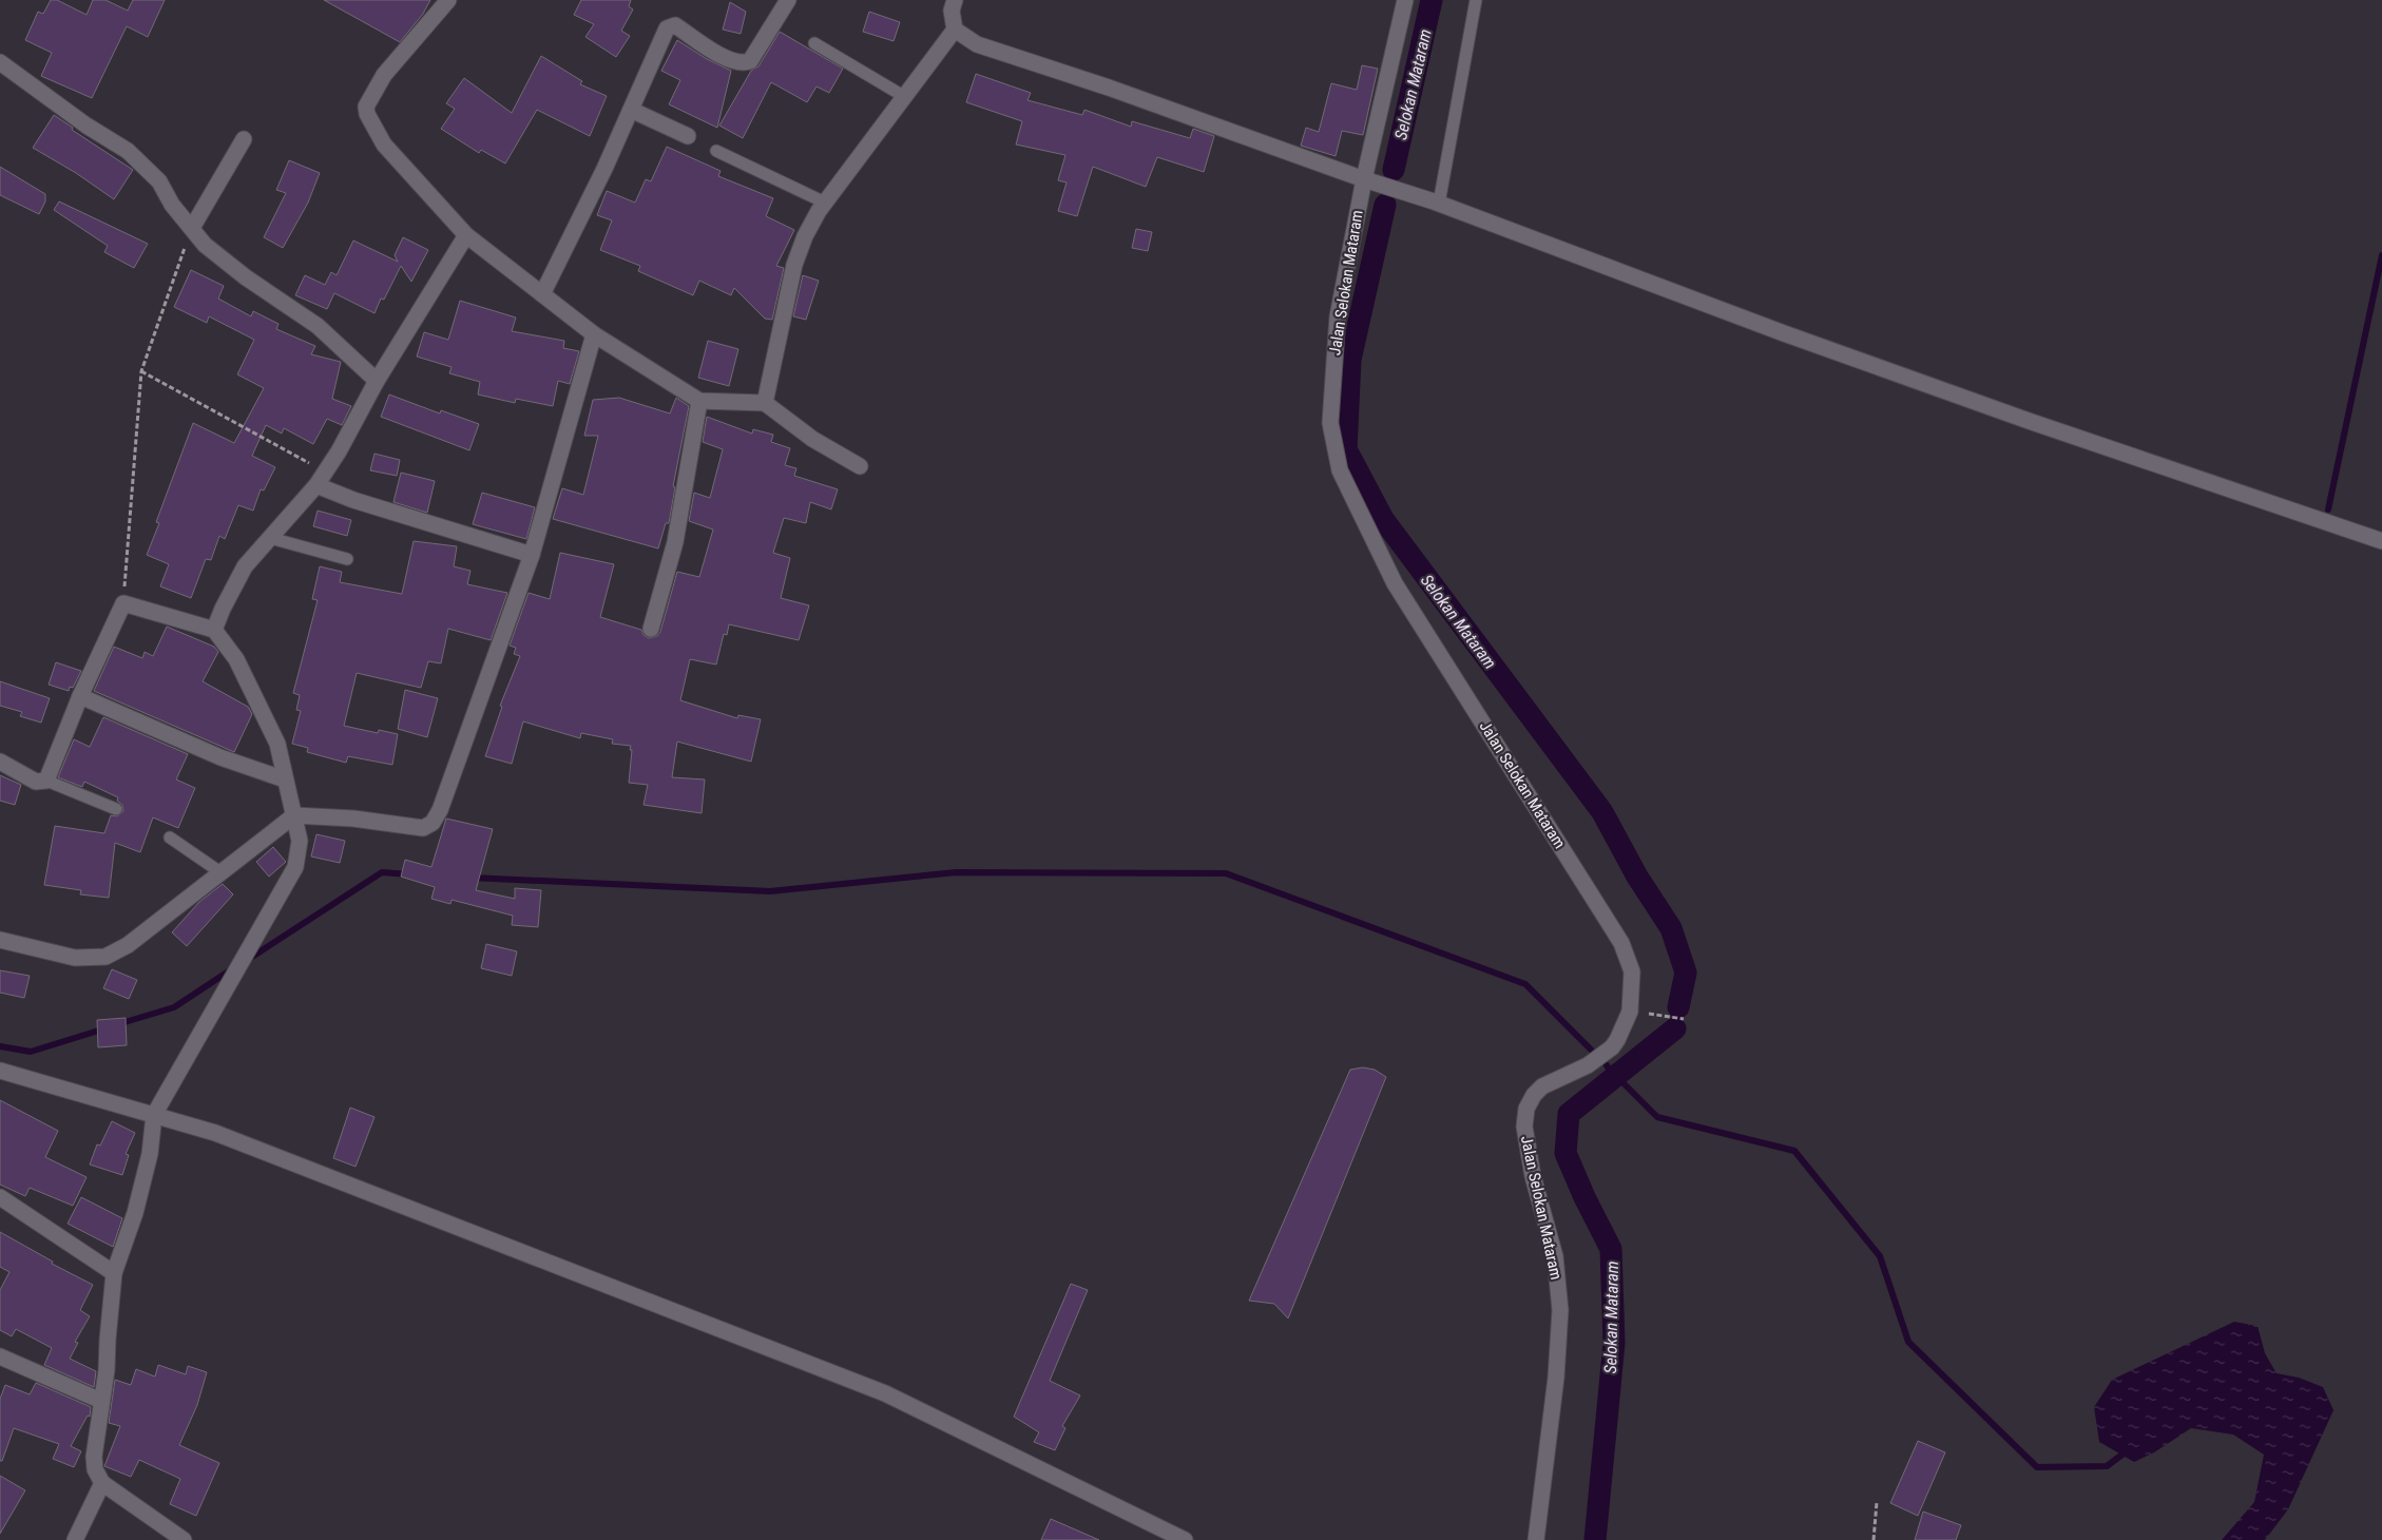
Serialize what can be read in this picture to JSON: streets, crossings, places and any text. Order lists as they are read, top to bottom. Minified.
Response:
{"streets":{"street":["Jalan Selokan Mataram"]},"water":["Selokan Mataram"]}
